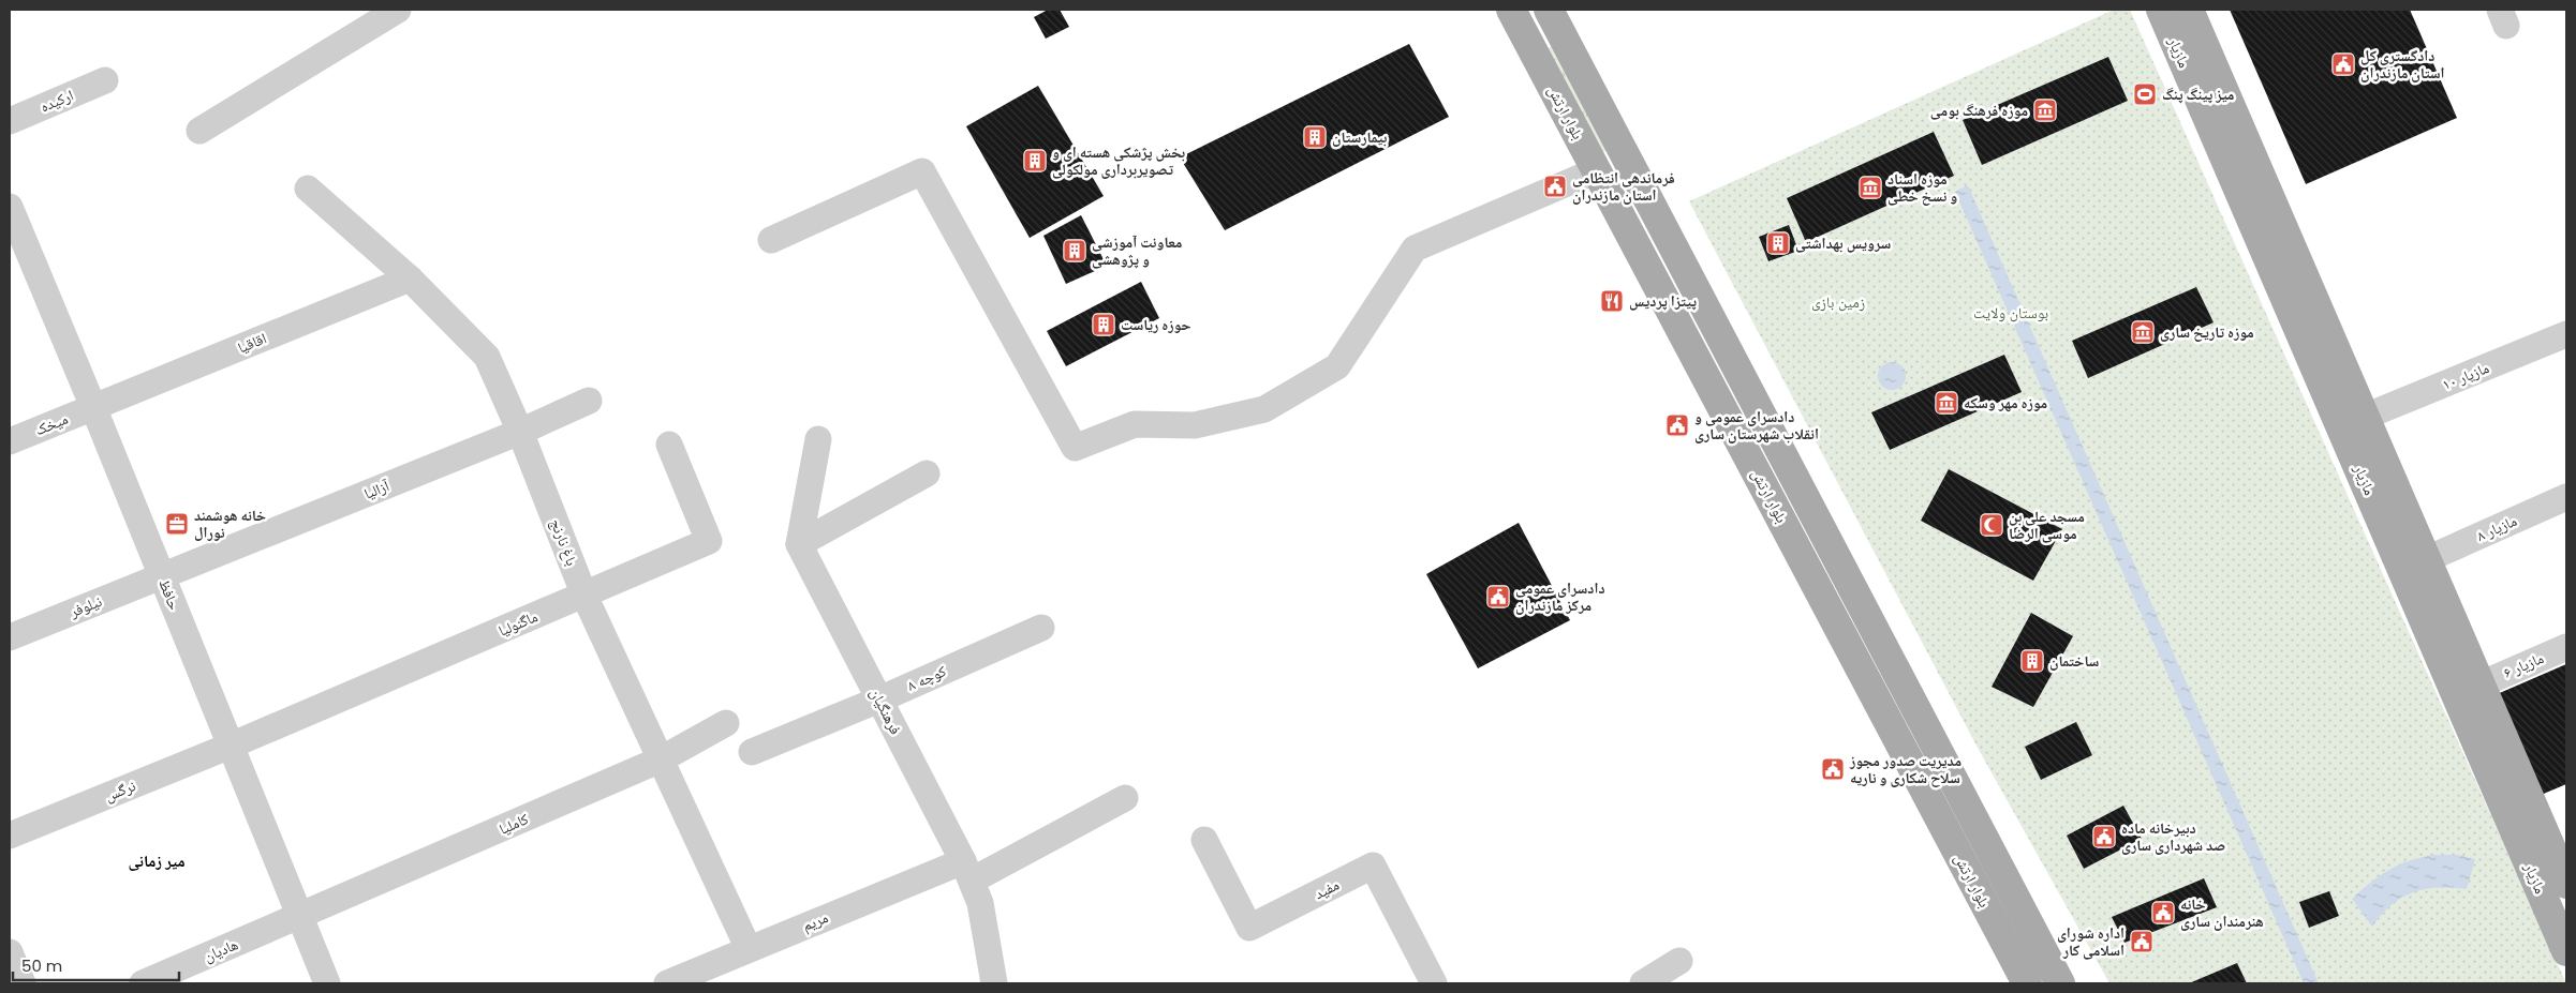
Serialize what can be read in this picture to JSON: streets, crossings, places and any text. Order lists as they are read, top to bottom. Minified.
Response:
{"streets":{"main road":["مازیار","بلوار ارتش"],"street":["ارکیده","اقاقیا","مازیار ١٠","میخک","آزالیا","مازیار ٨","باغ نارنج","حافظ","نیلوفر","ماگنولیا","مازیار ۶","کوچه ۸","فرهنگیان","نرگس","کاملیا","مفید","مریم","هادیان"]},"crossings":[["مازیار","مازیار ١٠"],["مازیار","مازیار ٨"],["مازیار","مازیار ۶"],["اقاقیا","میخک"],["اقاقیا","باغ نارنج"],["اقاقیا","حافظ"],["میخک","حافظ"],["آزالیا","باغ نارنج"],["آزالیا","حافظ"],["آزالیا","نیلوفر"],["باغ نارنج","ماگنولیا"],["باغ نارنج","کاملیا"],["باغ نارنج","مریم"],["حافظ","نیلوفر"],["حافظ","ماگنولیا"],["حافظ","نرگس"],["حافظ","کاملیا"],["حافظ","هادیان"],["ماگنولیا","نرگس"],["کوچه ۸","فرهنگیان"],["فرهنگیان","مریم"],["کاملیا","هادیان"]],"districts":["میر زمانی"],"parks":["زمین بازی","بوستان ولایت"],"places":{"public building":["دادگستری کل استان مازندران","فرماندهی انتظامی استان مازندران","دادسرای عمومی و انقلاب شهرستان ساری","دادسرای عمومی مرکز مازندران","مدیریت صدور مجوز سلاح شکاری و ناریه","دبیرخانه ماده صد شهرداری ساری","خانه هنرمندان ساری","اداره شورای اسلامی کار"],"sports":["میز پینگ پنگ"],"museum":["موزه فرهنگ بومی","موزه اسناد و نسخ خطی","موزه تاریخ ساری","موزه مهر وسکه"],"building":["بیمارستان","بخش پژشکی هسته ای و تصویربرداری مولکولی","سرویس بهداشتی","معاونت آموزشی و پژوهشی","حوزه ریاست","ساختمان"],"restaurant":["پیتزا پردیس"],"office":["خانه هوشمند نورال"],"mosque":["مسجد علی بن موسی الرضا"]},"scale_bar":"50 m"}
